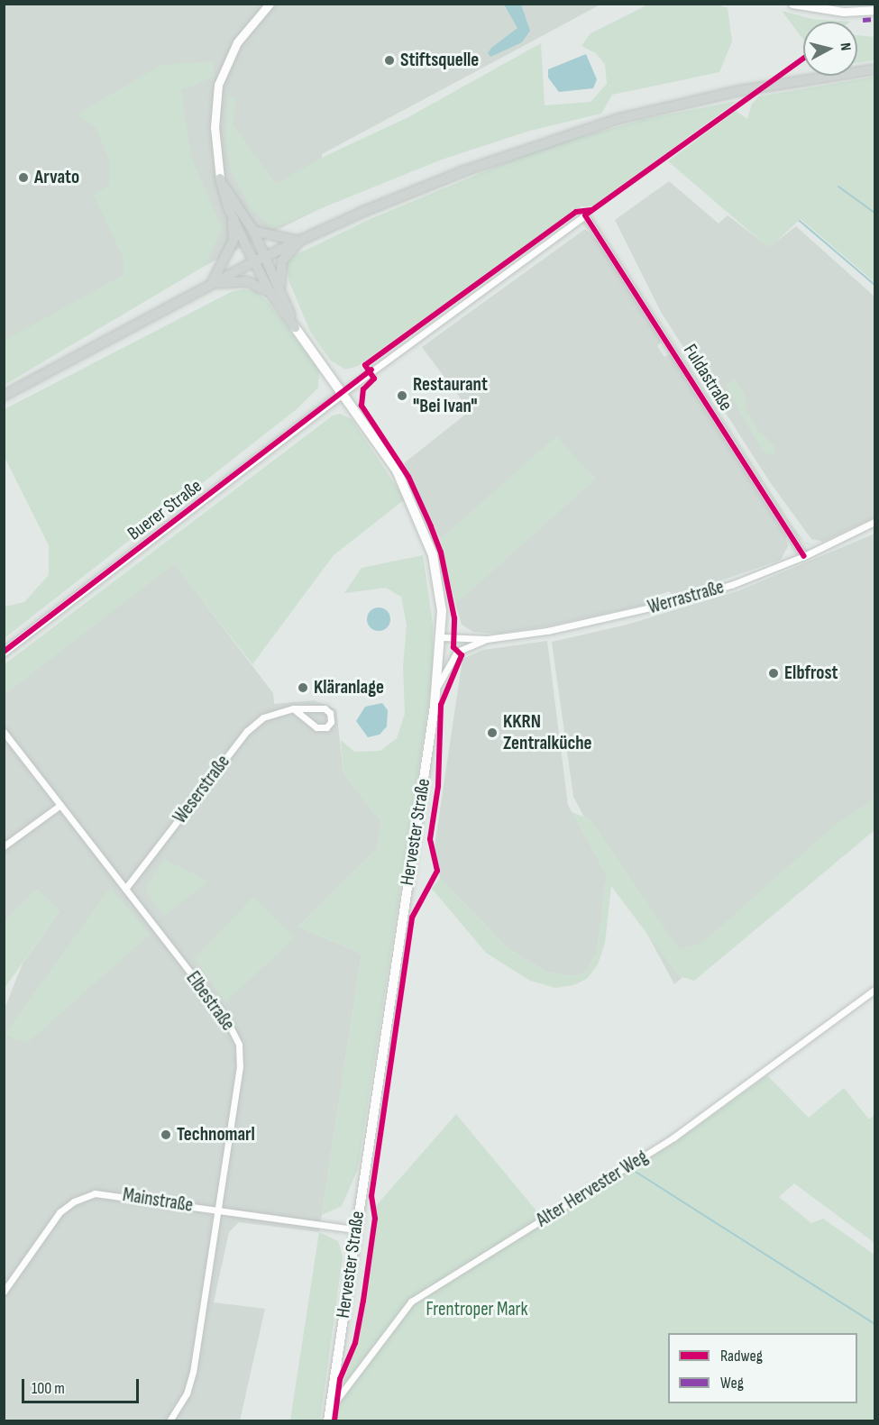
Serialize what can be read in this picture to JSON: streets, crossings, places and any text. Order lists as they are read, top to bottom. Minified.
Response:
{"streets":{"main road":["Hervester Straße"],"street":["Fuldastraße","Buerer Straße","Werrastraße","Weserstraße","Elbestraße","Alter Hervester Weg","Mainstraße"]},"crossings":[["Fuldastraße","Buerer Straße"],["Fuldastraße","Werrastraße"],["Fuldastraße","Hervester Straße"],["Buerer Straße","Hervester Straße"],["Werrastraße","Hervester Straße"],["Weserstraße","Elbestraße"],["Hervester Straße","Alter Hervester Weg"],["Hervester Straße","Mainstraße"],["Elbestraße","Mainstraße"]],"parks":["Frentroper Mark"],"places":["Stiftsquelle","Arvato","Restaurant \"Bei Ivan\"","Elbfrost","Kläranlage","KKRN Zentralküche","Technomarl"],"legend":["Radweg","Weg"],"scale_bar":"100 m","north":"right"}
